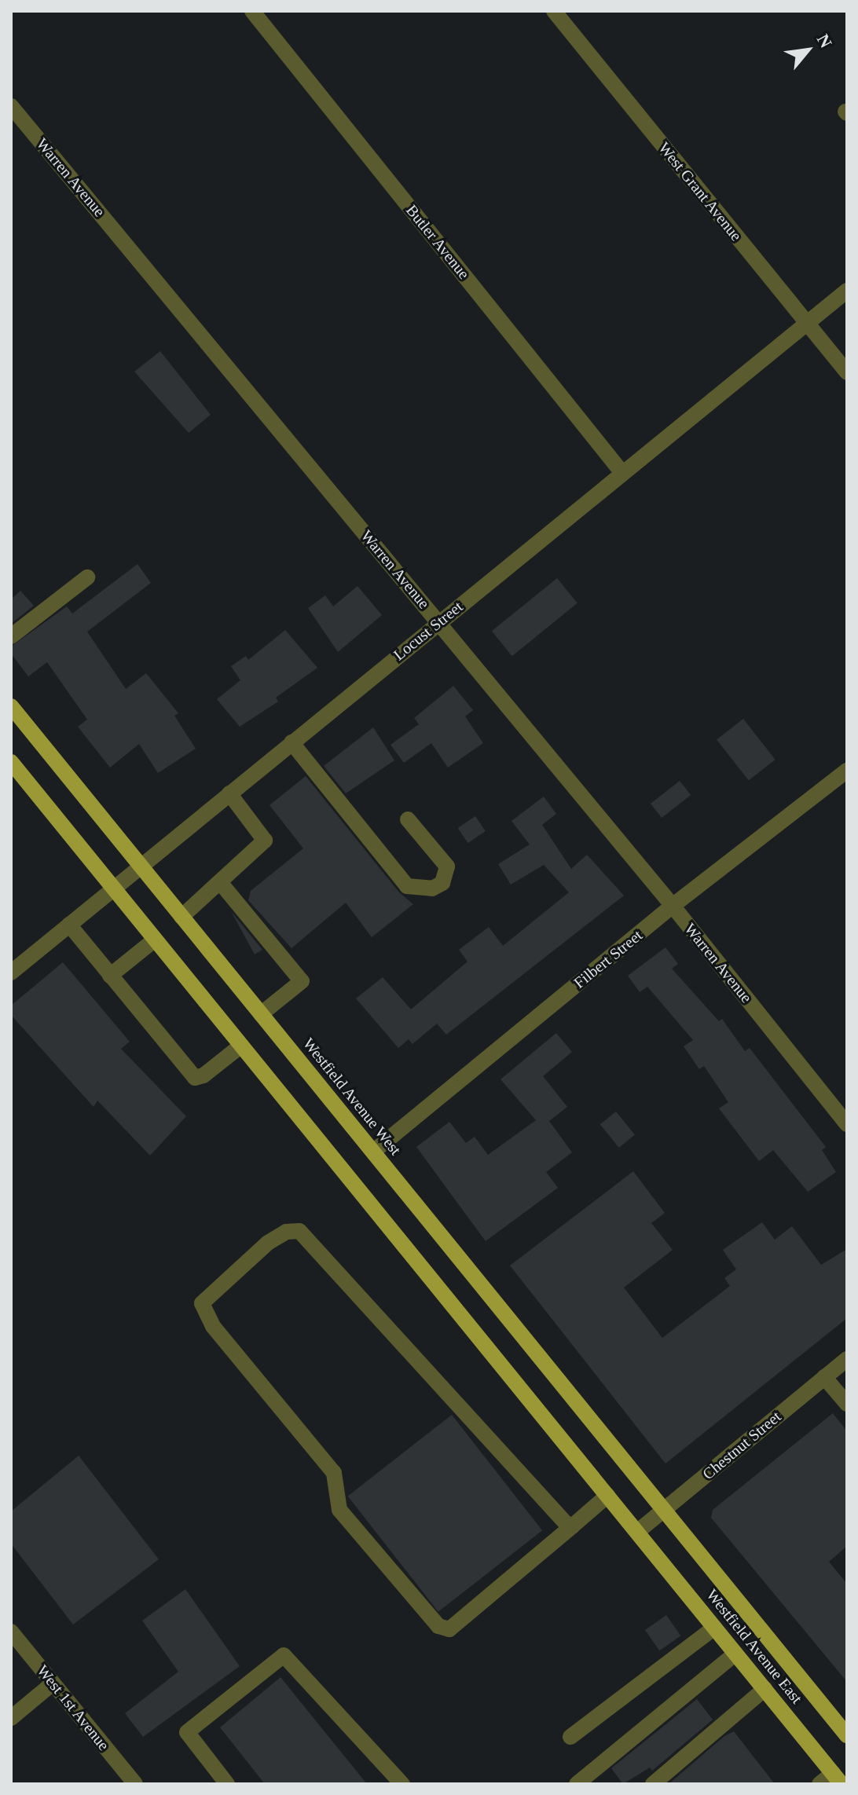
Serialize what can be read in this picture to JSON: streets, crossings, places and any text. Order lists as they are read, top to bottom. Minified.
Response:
{"streets":{"main road":["Westfield Avenue West","Westfield Avenue East"],"street":["Warren Avenue","West Grant Avenue","Butler Avenue","Locust Street","Filbert Street","Chestnut Street","West 1st Avenue"]},"crossings":[["Warren Avenue","Locust Street"],["Warren Avenue","Filbert Street"],["West Grant Avenue","Locust Street"],["Butler Avenue","Locust Street"],["Locust Street","Westfield Avenue West"],["Filbert Street","Westfield Avenue West"],["Westfield Avenue West","Chestnut Street"],["Westfield Avenue West","Westfield Avenue East"],["Chestnut Street","Westfield Avenue East"]],"north":"top right"}
